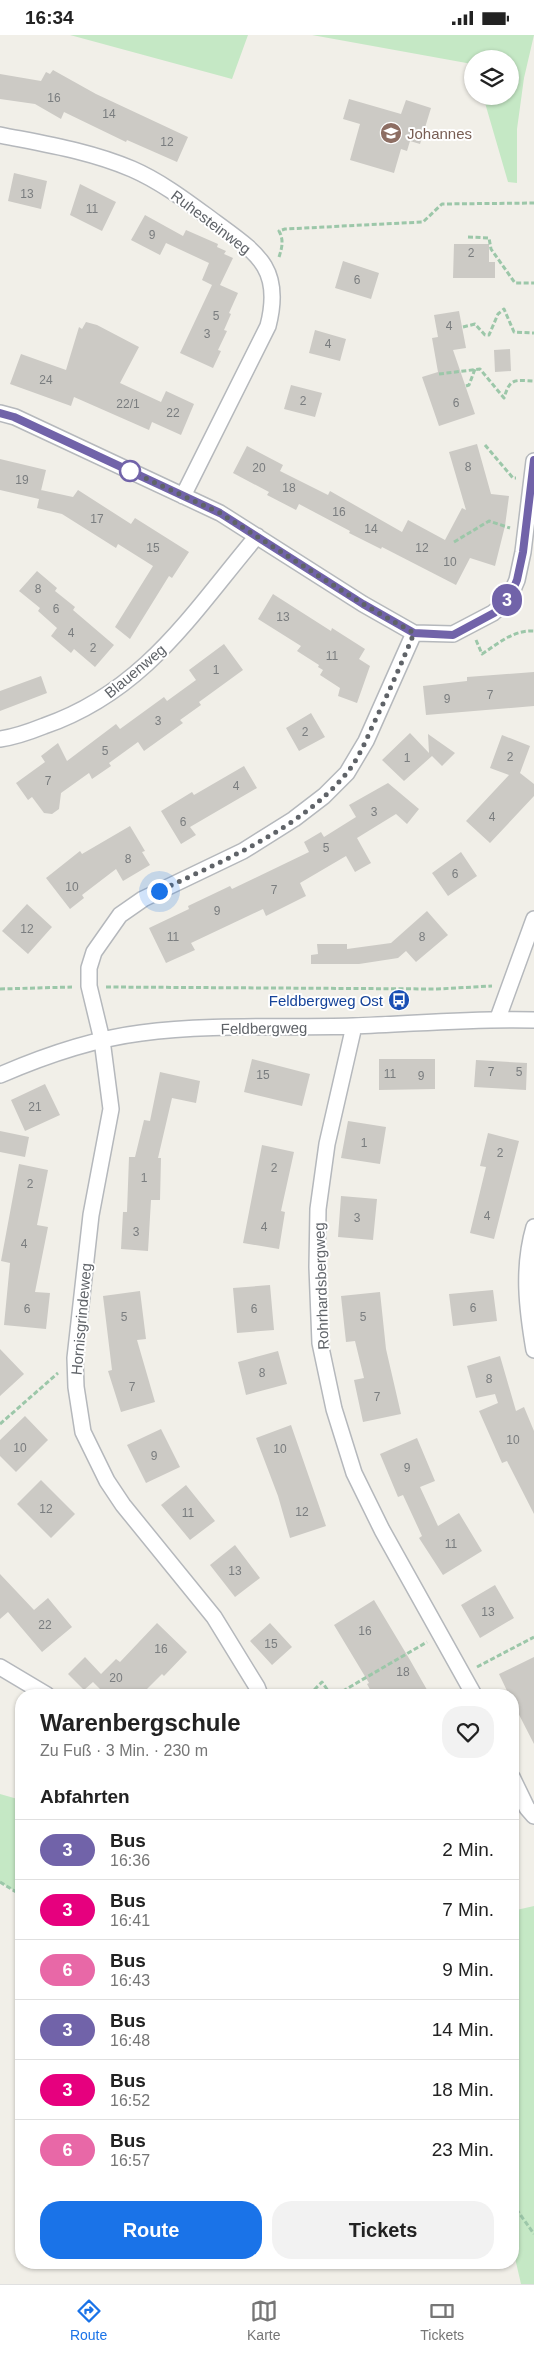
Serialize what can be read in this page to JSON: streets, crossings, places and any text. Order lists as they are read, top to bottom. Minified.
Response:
{"streets":{"street":["Ruhesteinweg","Blauenweg","Feldbergweg","Rohrhardsbergweg","Hornisgrindeweg"]},"crossings":[["Feldbergweg","Rohrhardsbergweg"],["Feldbergweg","Hornisgrindeweg"]],"places":{"school or university":["Johannes"],"bus stop":["Feldbergweg Ost"]},"lines":["bus line 3"],"house_numbers":["16","14","12","13","11","9","2","6","5","4","3","4","24","2","6","22/1","22","8","20","19","18","16","17","14","15","12","10","8","6","13","4","2","11","1","7","9","3","2","5","2","1","7","4","3","4","6","5","8","6","10","7","9","12","11","8","7","5","11","15","9","21","1","2","2","1","2","4","3","4","3","4","6","6","6","5","5","8","8","7","7","10","10","10","9","9","12","12","11","11","13","13","22","16","15","16","18","20"],"page":{"status":"16:34","on_map":"3","heading":[["Warenbergschule","Zu Fuß · 3 Min. · 230 m"],"Abfahrten"],"list":[{"mark":"3","name":"Bus","note":"16:36","value":"2 Min."},{"mark":"3","name":"Bus","note":"16:41","value":"7 Min."},{"mark":"6","name":"Bus","note":"16:43","value":"9 Min."},{"mark":"3","name":"Bus","note":"16:48","value":"14 Min."},{"mark":"3","name":"Bus","note":"16:52","value":"18 Min."},{"mark":"6","name":"Bus","note":"16:57","value":"23 Min."}],"buttons":["Route","Tickets"],"tabs":["Route","Karte","Tickets"]}}
